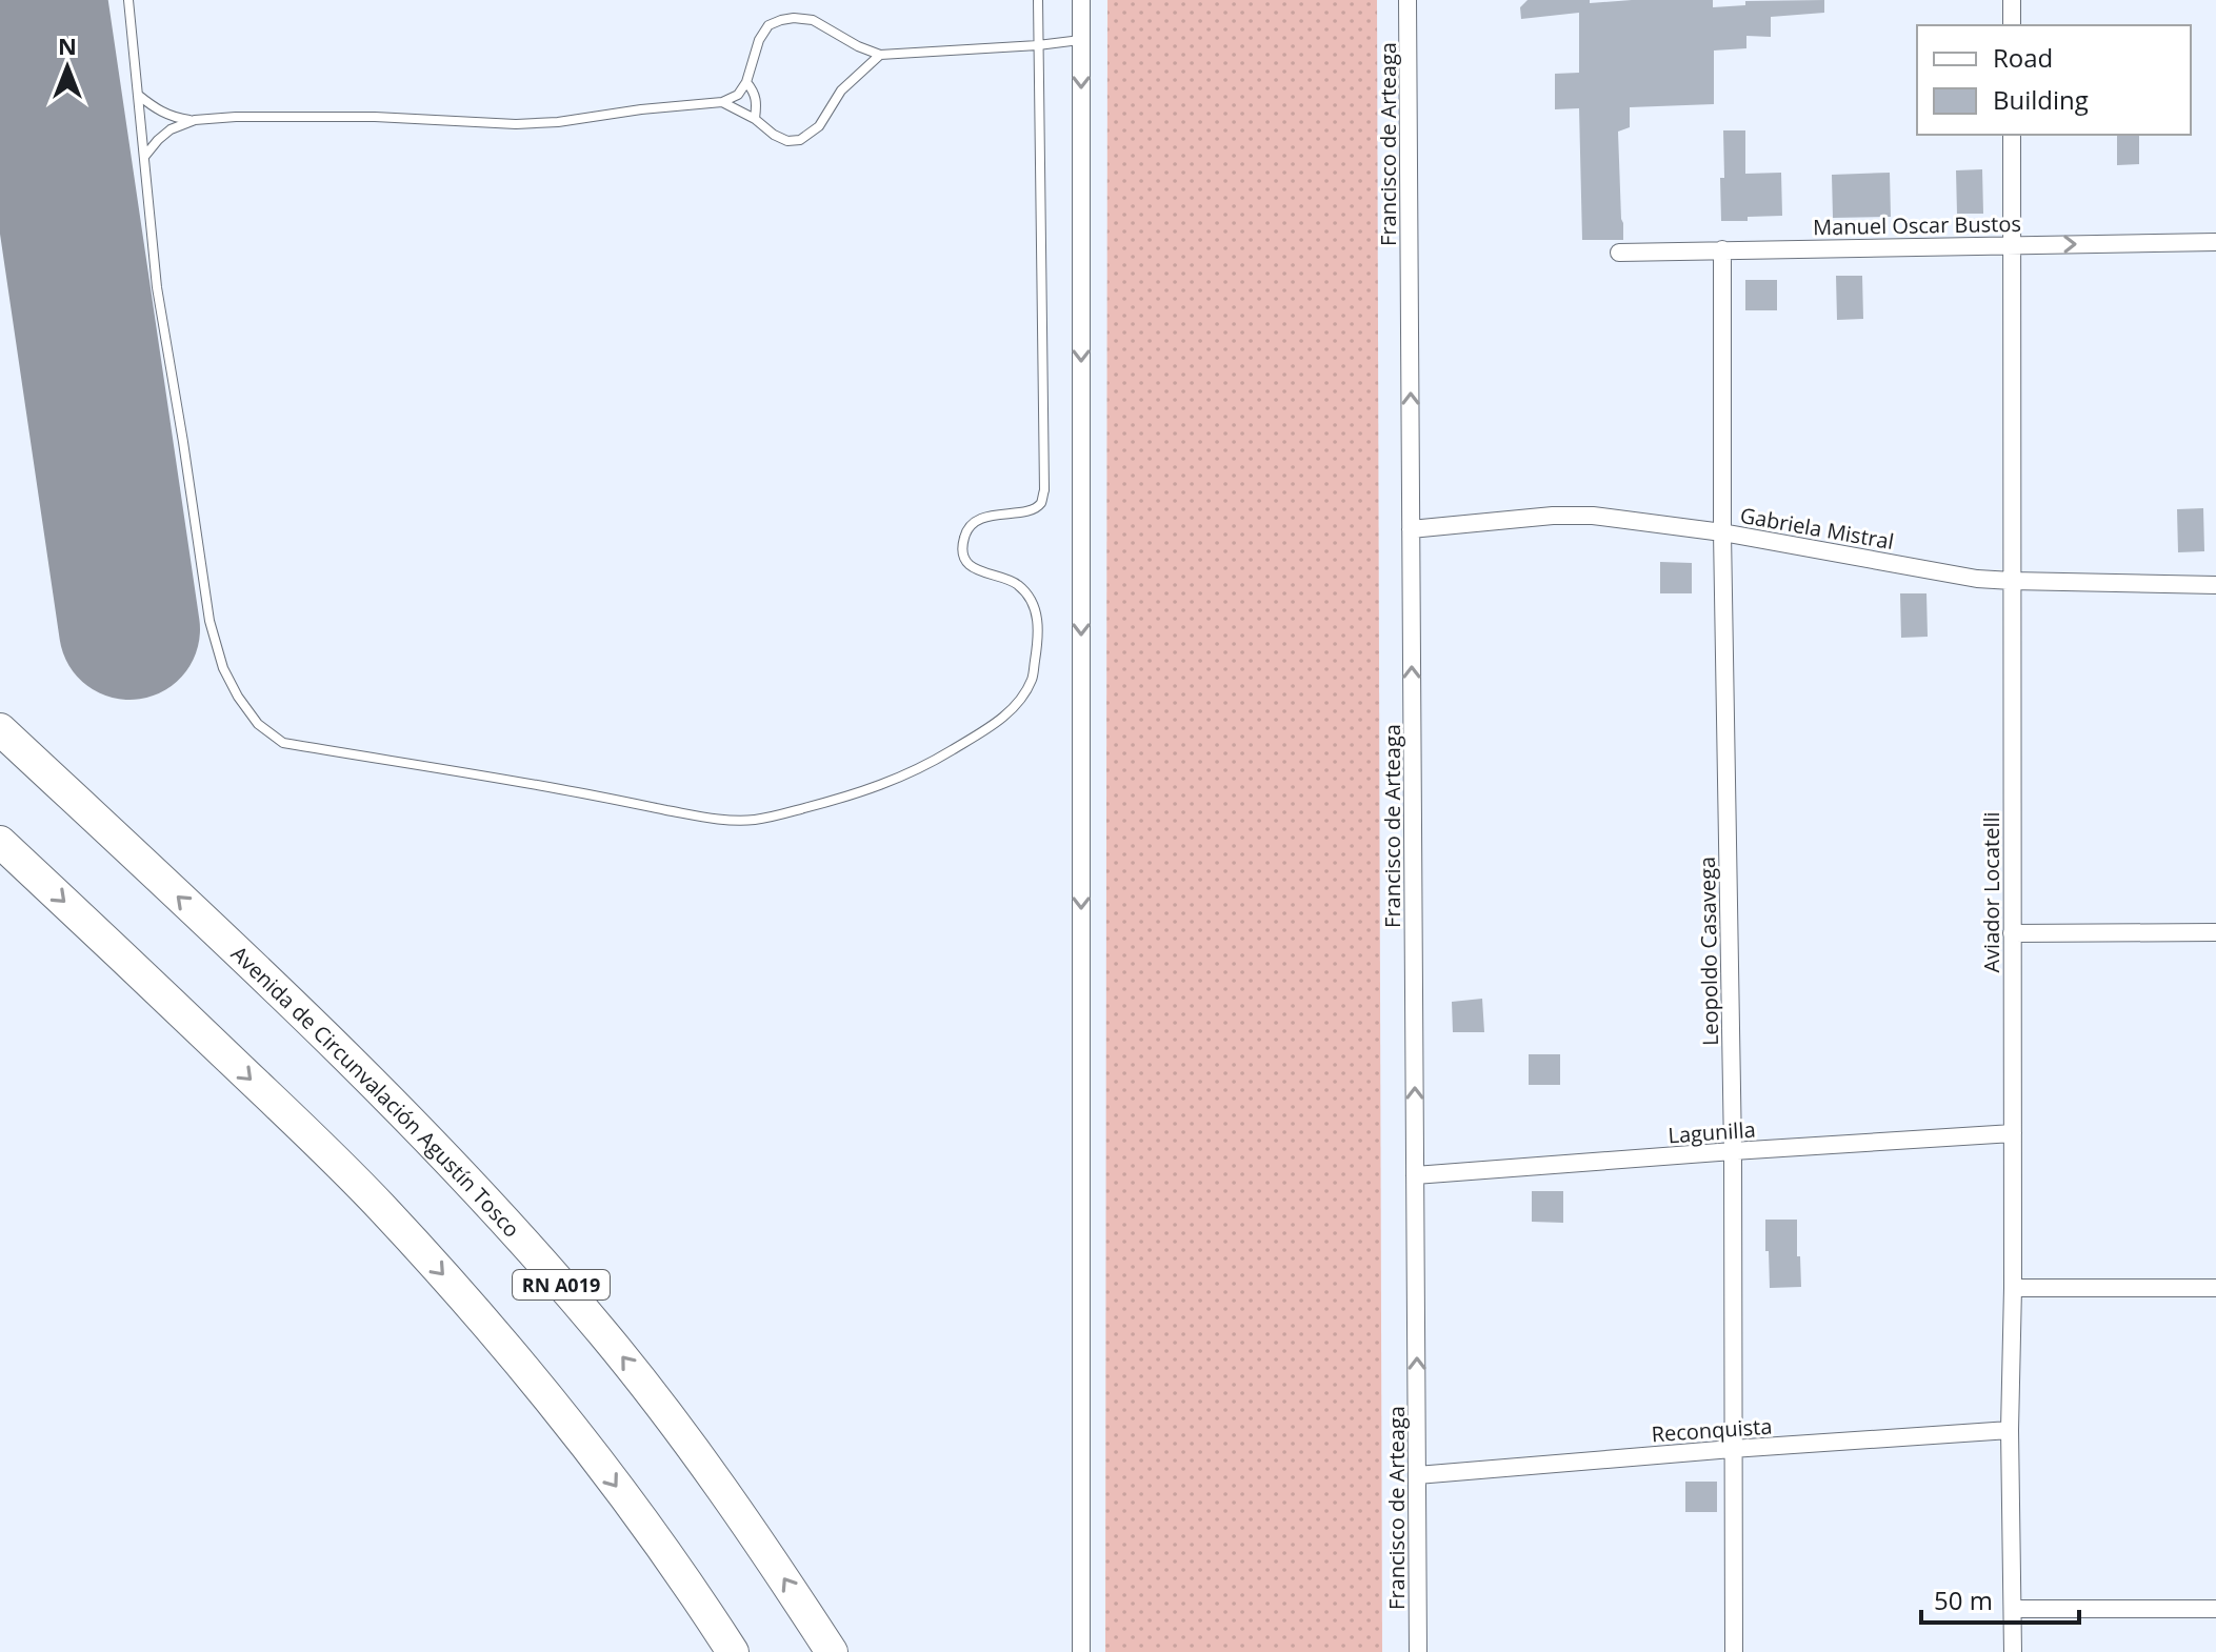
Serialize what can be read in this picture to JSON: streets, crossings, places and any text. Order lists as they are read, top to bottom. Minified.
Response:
{"streets":{"highway":["Avenida de Circunvalación Agustín Tosco","RN A019"],"street":["Francisco de Arteaga","Manuel Oscar Bustos","Gabriela Mistral","Aviador Locatelli","Leopoldo Casavega","Lagunilla","Reconquista"]},"crossings":[["Francisco de Arteaga","Gabriela Mistral"],["Francisco de Arteaga","Lagunilla"],["Francisco de Arteaga","Reconquista"],["Manuel Oscar Bustos","Aviador Locatelli"],["Manuel Oscar Bustos","Leopoldo Casavega"],["Gabriela Mistral","Aviador Locatelli"],["Gabriela Mistral","Leopoldo Casavega"],["Aviador Locatelli","Lagunilla"],["Aviador Locatelli","Reconquista"],["Leopoldo Casavega","Lagunilla"],["Leopoldo Casavega","Reconquista"]],"one_way":["Francisco de Arteaga"],"legend":["Road","Building"],"scale_bar":"50 m","north":"top"}
